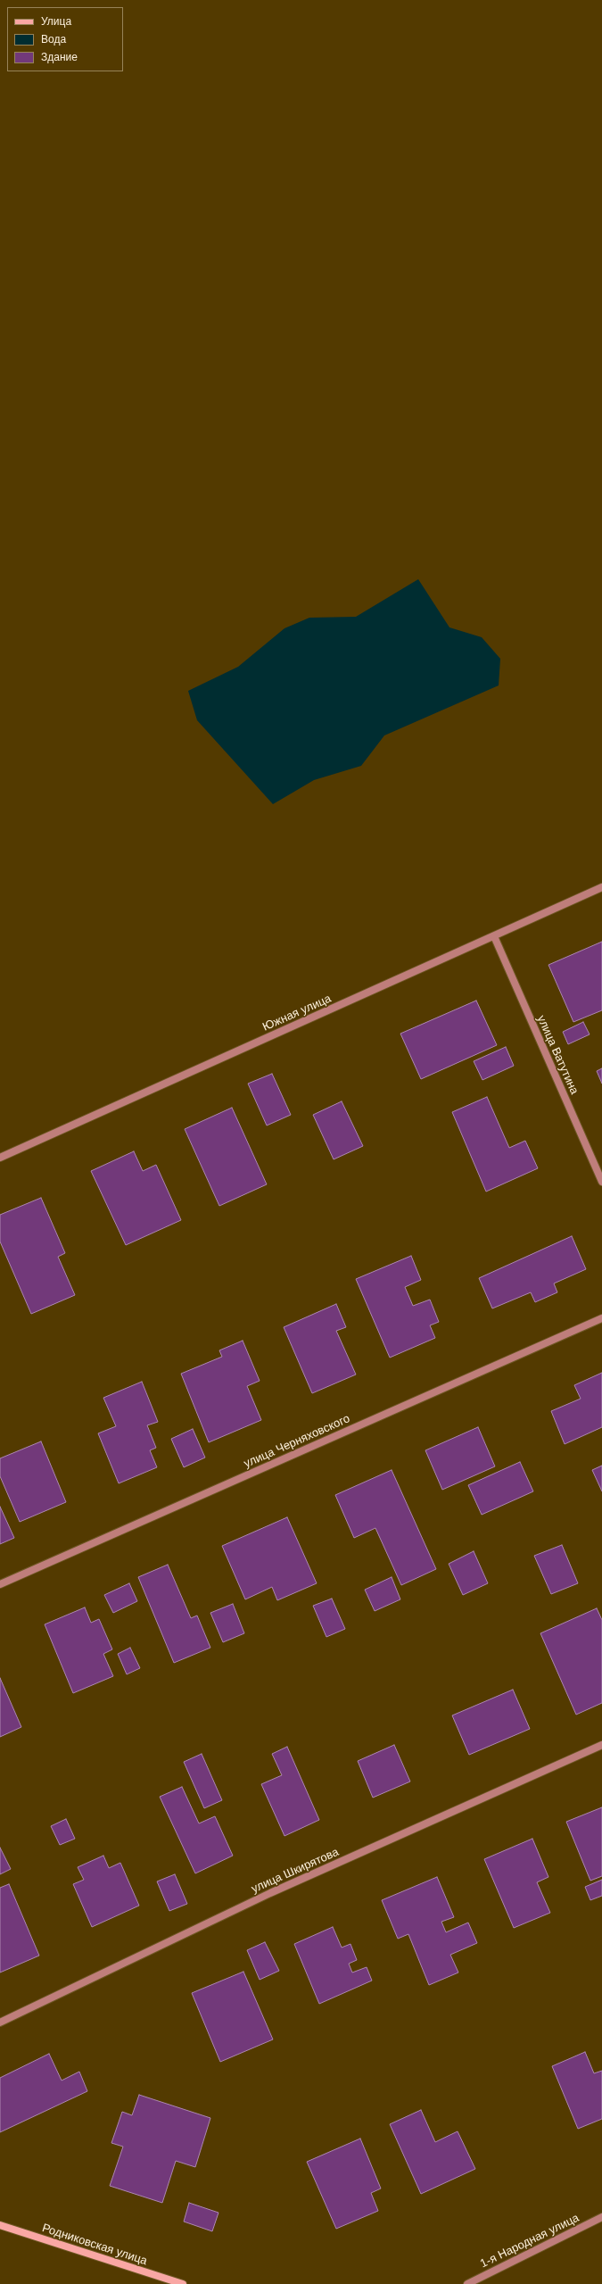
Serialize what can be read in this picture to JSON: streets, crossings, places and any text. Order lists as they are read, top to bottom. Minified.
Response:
{"streets":{"main road":["Родниковская улица"],"street":["Южная улица","улица Ватутина","улица Черняховского","улица Шкирятова","1-я Народная улица"]},"crossings":[["Южная улица","улица Ватутина"]],"legend":["Улица","Вода","Здание"]}
